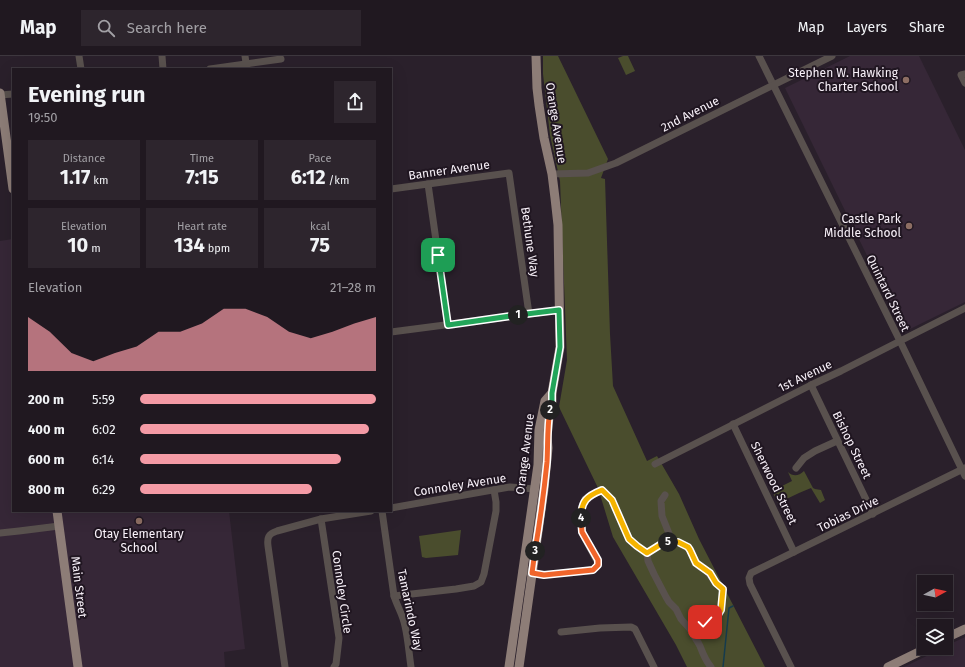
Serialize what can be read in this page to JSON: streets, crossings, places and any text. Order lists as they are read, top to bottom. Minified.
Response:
{"streets":{"main road":["Orange Avenue","Main Street"],"street":["2nd Avenue","Banner Avenue","Bethune Way","Quintard Street","1st Avenue","Bishop Street","Sherwood Street","Connoley Avenue","Tobias Drive","Connoley Circle","Tamarindo Way"]},"crossings":[["2nd Avenue","Orange Avenue"],["2nd Avenue","Quintard Street"],["Orange Avenue","Connoley Avenue"],["Banner Avenue","Bethune Way"],["Quintard Street","1st Avenue"],["Quintard Street","Tobias Drive"],["1st Avenue","Bishop Street"],["1st Avenue","Sherwood Street"],["Bishop Street","Tobias Drive"],["Sherwood Street","Tobias Drive"]],"places":["Stephen W. Hawking Charter School","Castle Park Middle School","Otay Elementary School"],"north":"right","page":{"header":"Map","search":"Search here","nav":["Map","Layers","Share"],"heading":["Evening run","19:50"],"stats":[["Distance","1.17 km"],["Time","7:15"],["Pace","6:12 /km"],["Elevation","10 m"],["Heart rate","134 bpm"],["kcal","75"]],"chart":["Elevation","21–28 m"],"pins":["1","2","4","5","3"],"list":[{"name":"200 m","note":"5:59"},{"name":"400 m","note":"6:02"},{"name":"600 m","note":"6:14"},{"name":"800 m","note":"6:29"}]}}
